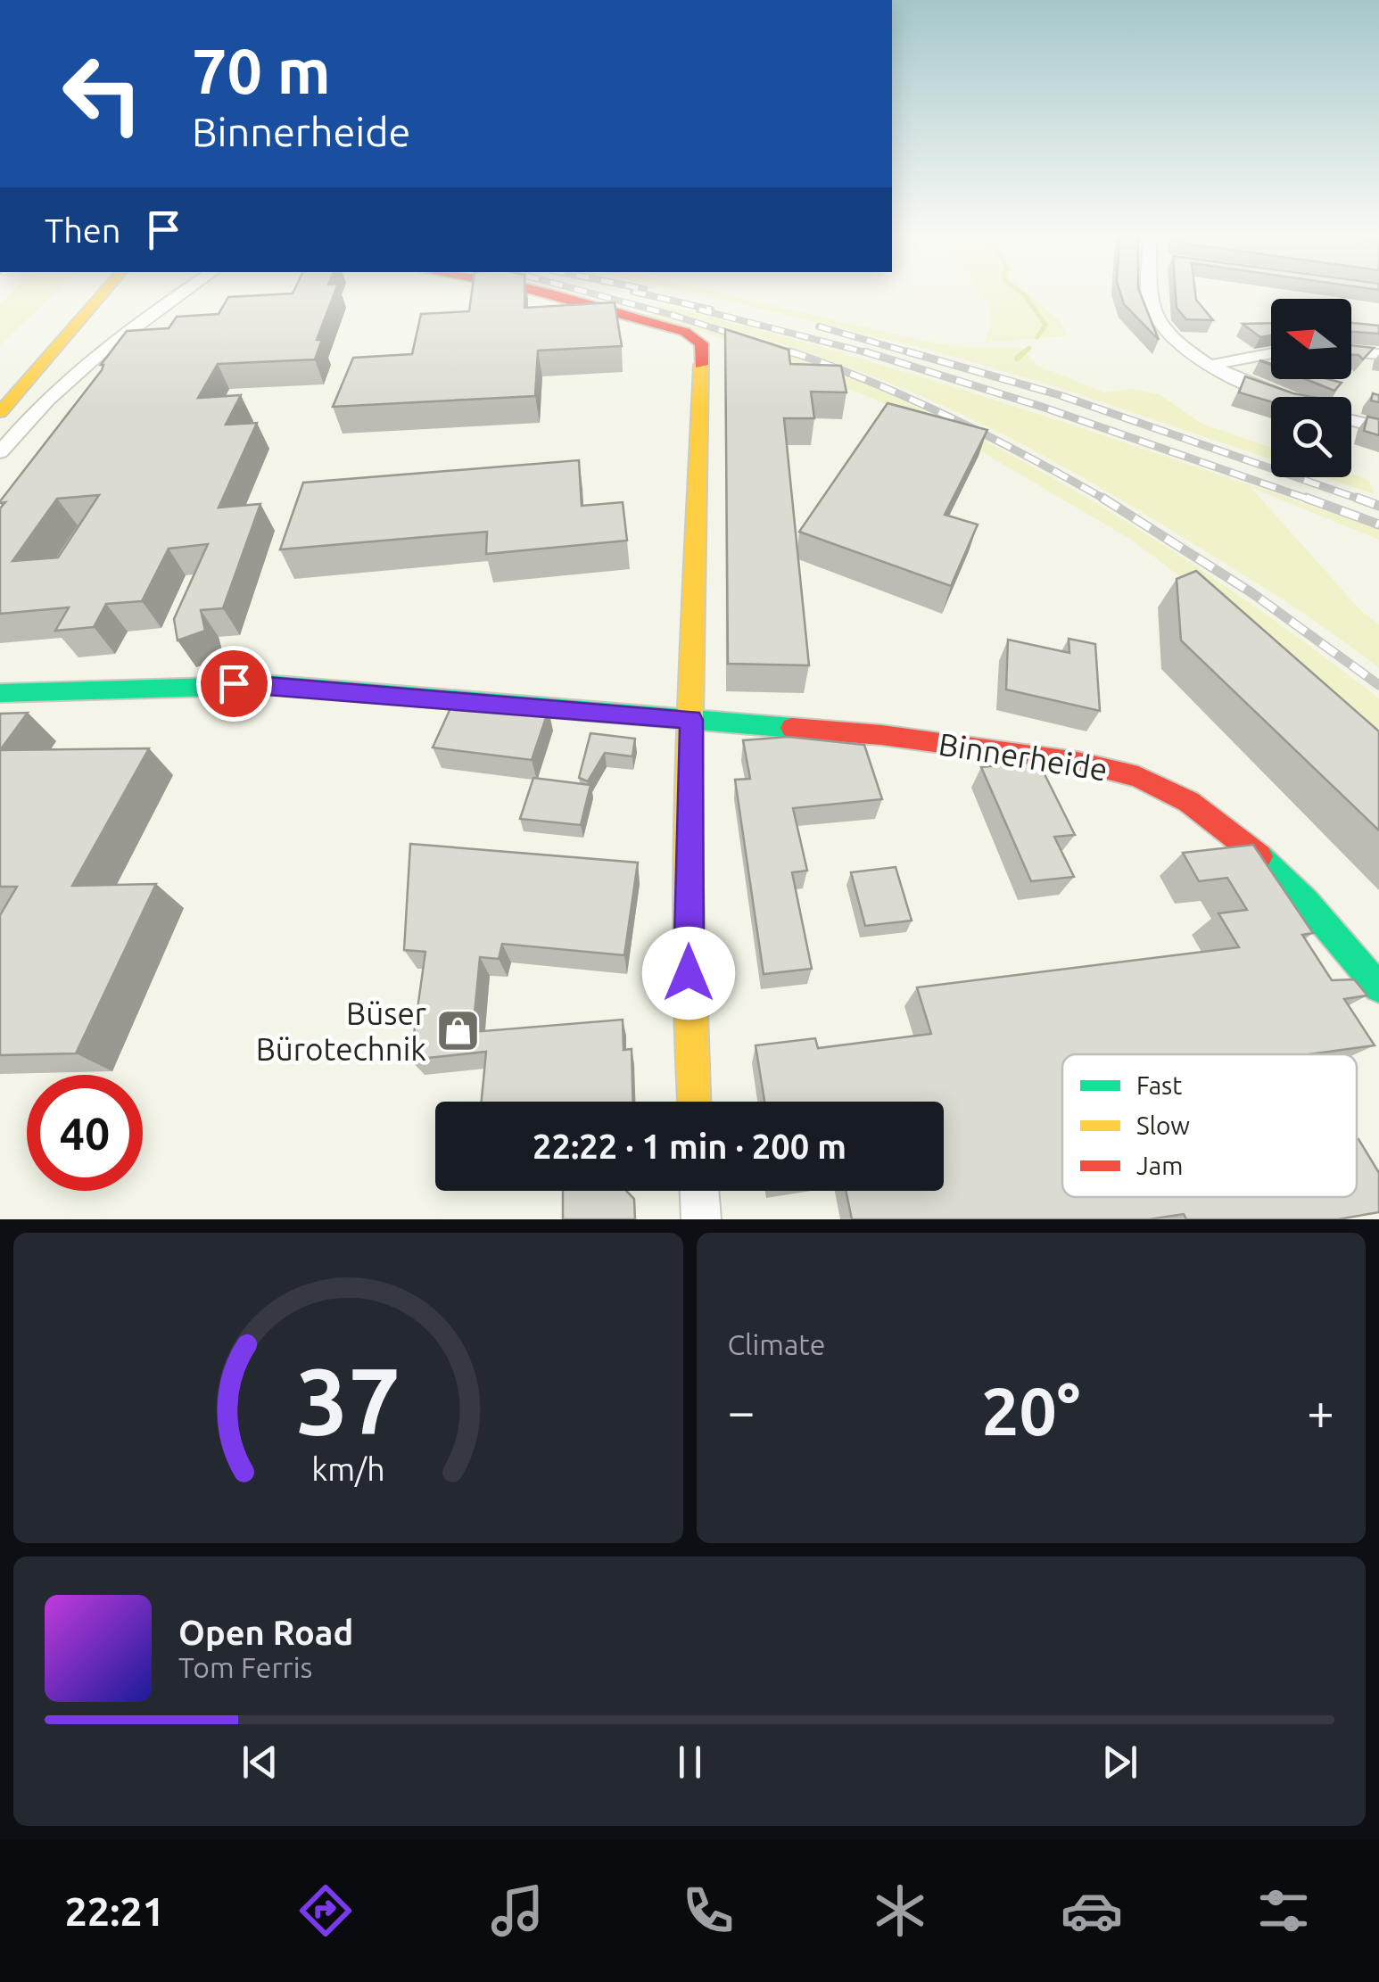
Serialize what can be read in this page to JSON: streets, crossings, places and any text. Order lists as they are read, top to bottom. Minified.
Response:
{"streets":{"main road":["Binnerheide"]},"places":{"shop":["Büser Bürotechnik"]},"legend":["Fast","Slow","Jam"],"north":"left","page":{"turn":["70 m","Binnerheide"],"then":"Then","limit":"40","trip":"22:22 · 1 min · 200 m","tile":"Climate","heat":["−","20°","+"],"song":["Open Road","Tom Ferris"],"tabs":"22:21","gauge":["37","km/h"]}}
